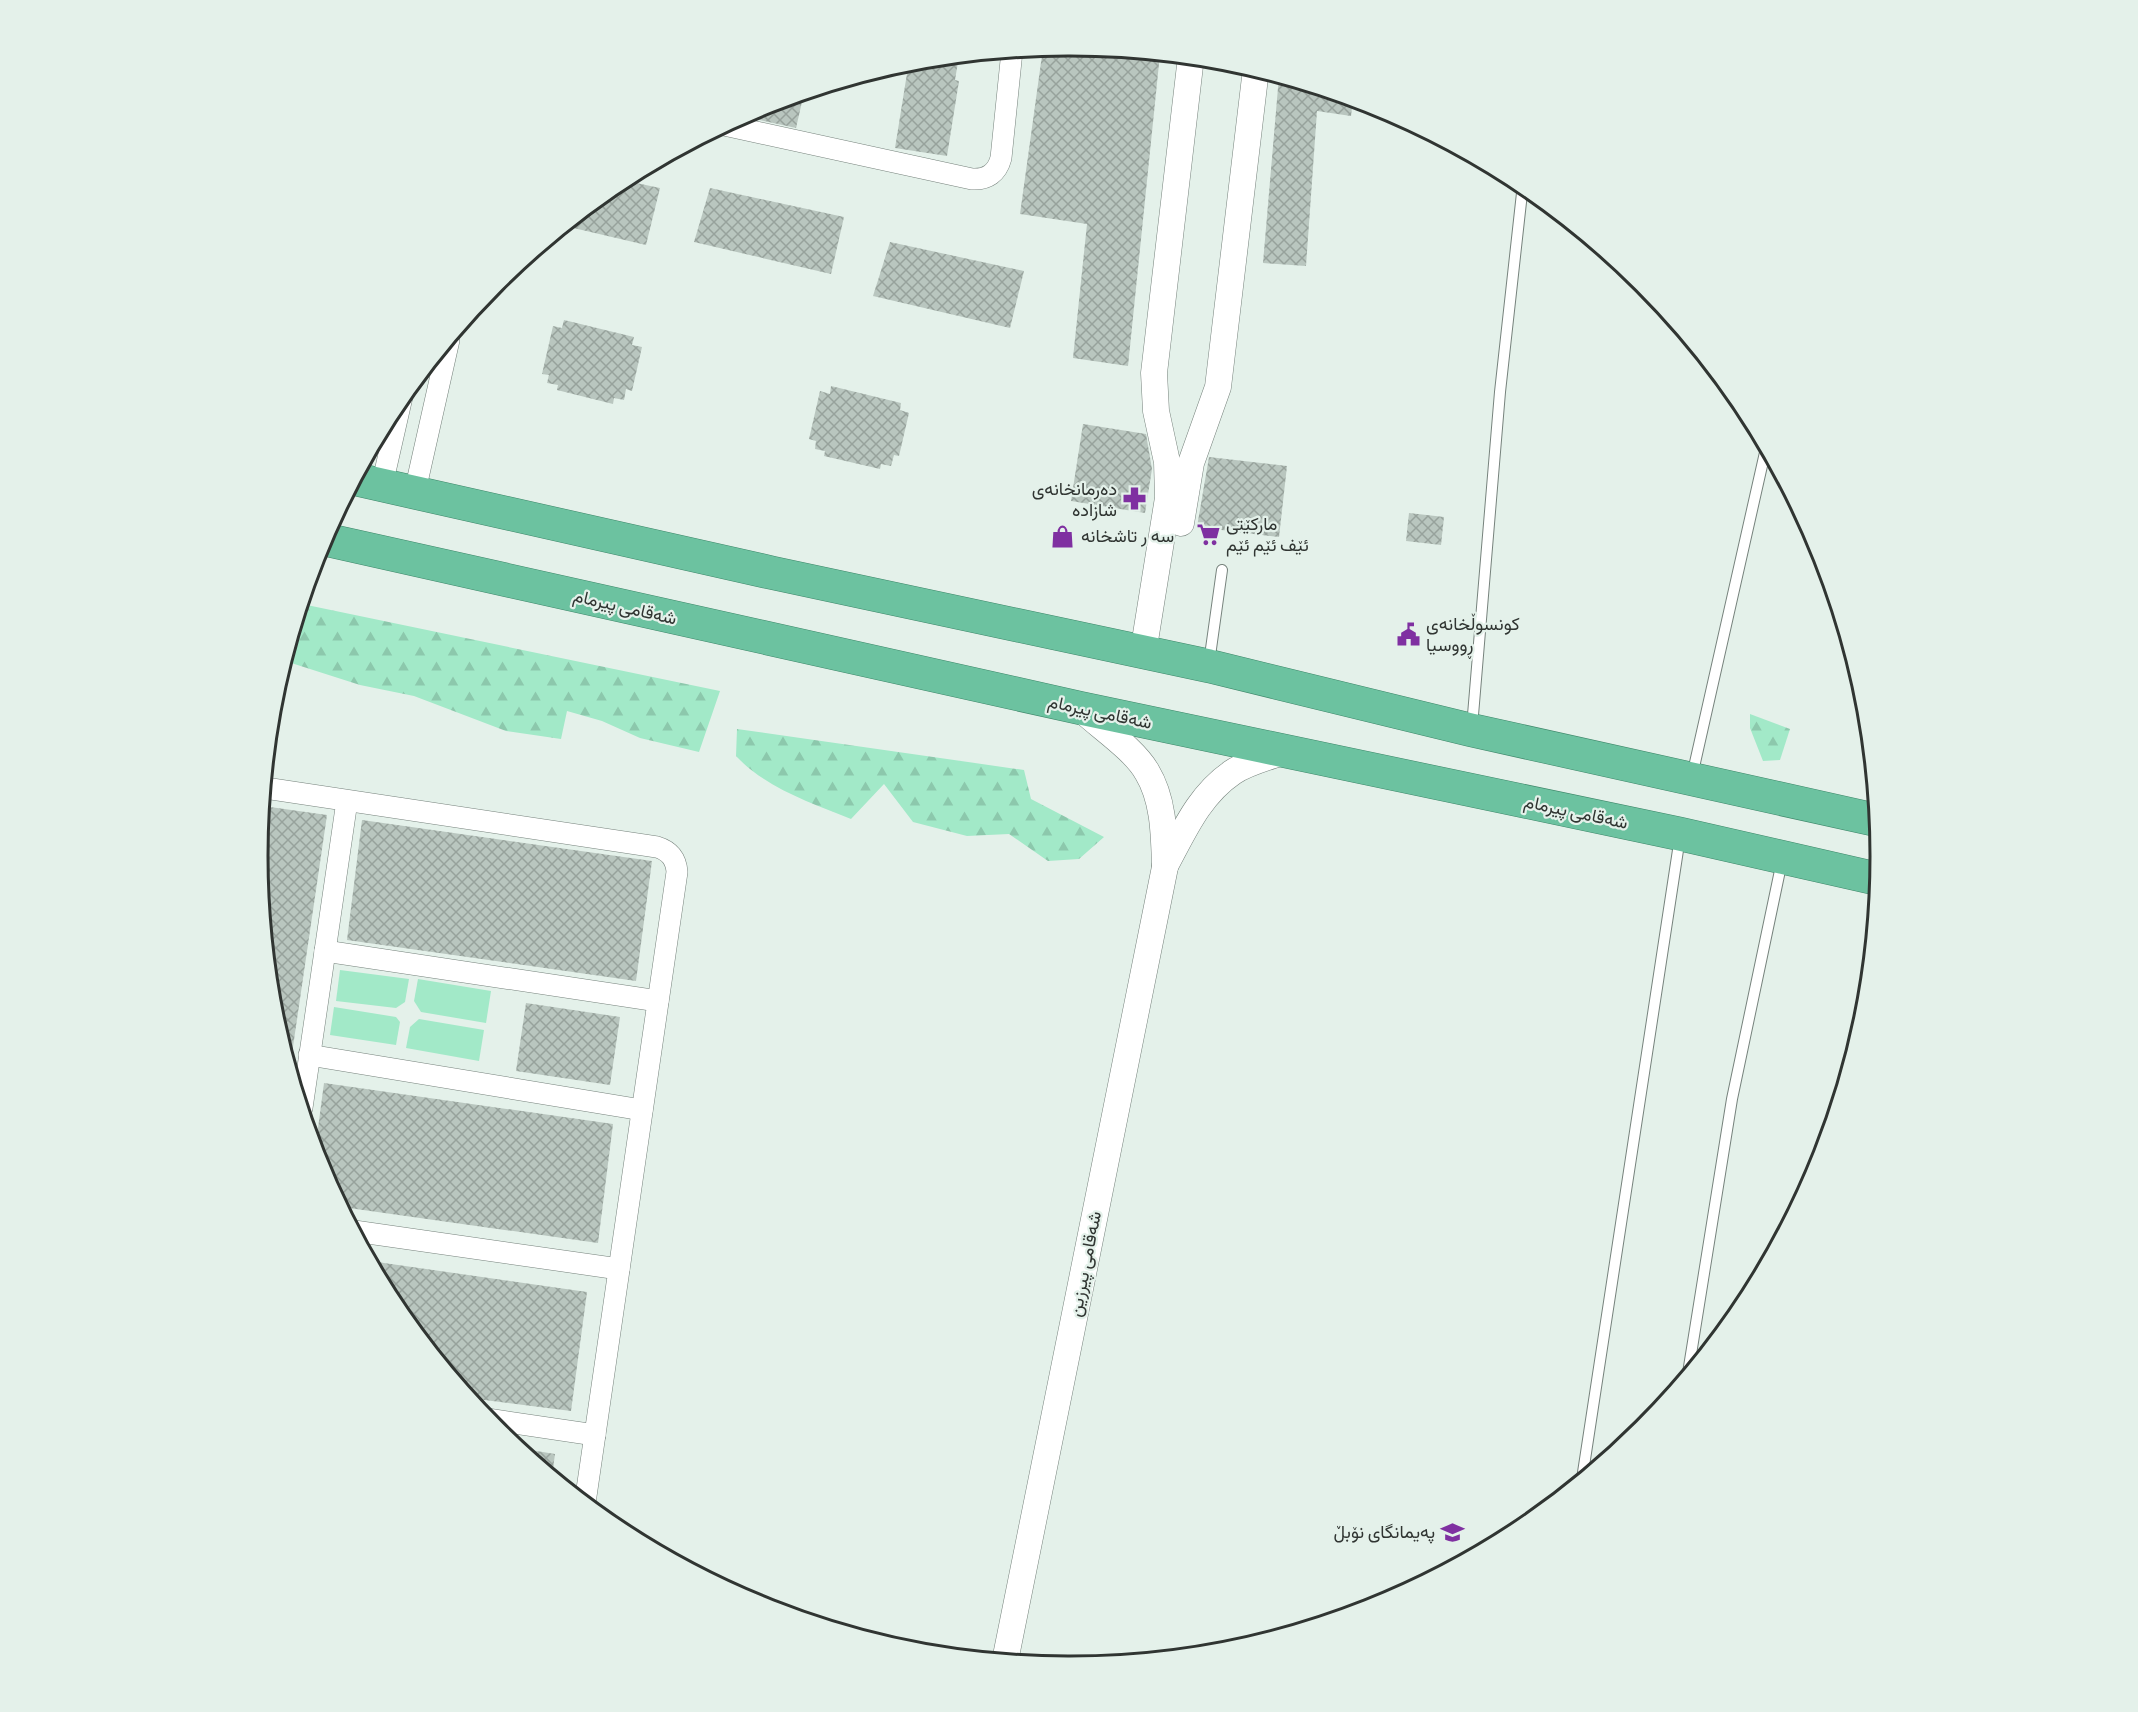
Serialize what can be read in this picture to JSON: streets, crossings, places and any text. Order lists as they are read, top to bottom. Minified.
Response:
{"streets":{"highway":["شەقامی پیرمام"],"street":["شەقامی پیرزین"]},"places":{"pharmacy":["دەرمانخانەی شازادە"],"supermarket":["مارکێتی ئێف ئێم ئێم"],"shop":["سه ر تاشخانه"],"public building":["کونسوڵخانەی ڕووسیا"],"school or university":["پەیمانگای نۆبڵ"]}}
